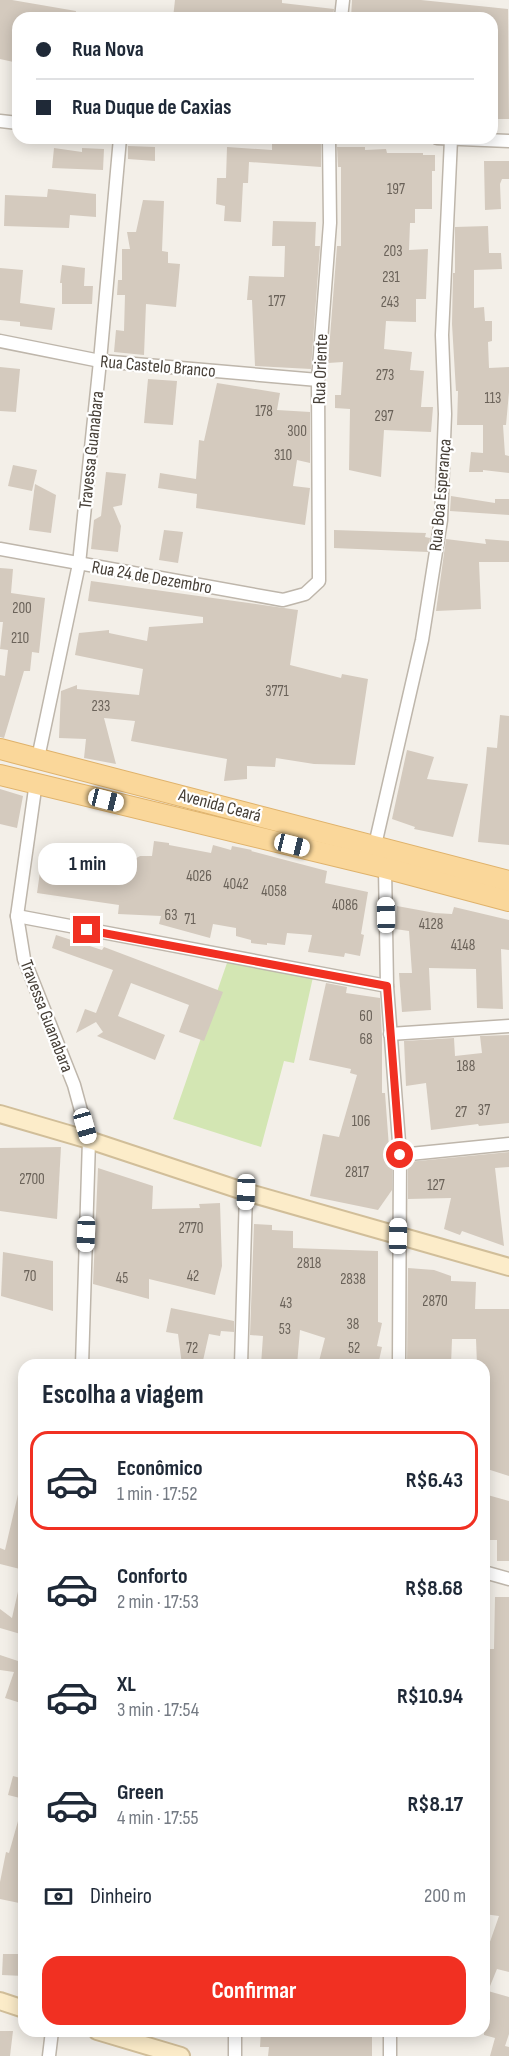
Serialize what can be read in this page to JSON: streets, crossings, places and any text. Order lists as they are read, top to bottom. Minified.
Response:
{"streets":{"main road":["Avenida Ceará"],"street":["Rua Castelo Branco","Rua Oriente","Travessa Guanabara","Rua Boa Esperança","Rua 24 de Dezembro"]},"crossings":[["Rua Castelo Branco","Rua Oriente"],["Rua Castelo Branco","Travessa Guanabara"],["Rua Oriente","Rua 24 de Dezembro"],["Travessa Guanabara","Rua 24 de Dezembro"],["Travessa Guanabara","Avenida Ceará"],["Rua Boa Esperança","Avenida Ceará"]],"house_numbers":["197","203","231","177","243","273","113","178","297","300","310","200","210","3771","233","4026","4042","4058","4086","63","71","4128","4148","60","68","188","37","27","106","2817","2700","127","2770","2818","70","42","45","2838","2870","43","38","53","72","52"],"page":{"banner":["Rua Nova","Rua Duque de Caxias"],"bubble":"1 min","heading":"Escolha a viagem","list":[{"name":"Econômico","note":"1 min · 17:52","value":"R$6.43"},{"name":"Conforto","note":"2 min · 17:53","value":"R$8.68"},{"name":"XL","note":"3 min · 17:54","value":"R$10.94"},{"name":"Green","note":"4 min · 17:55","value":"R$8.17"}],"pay":["Dinheiro","200 m"],"buttons":"Confirmar"}}
